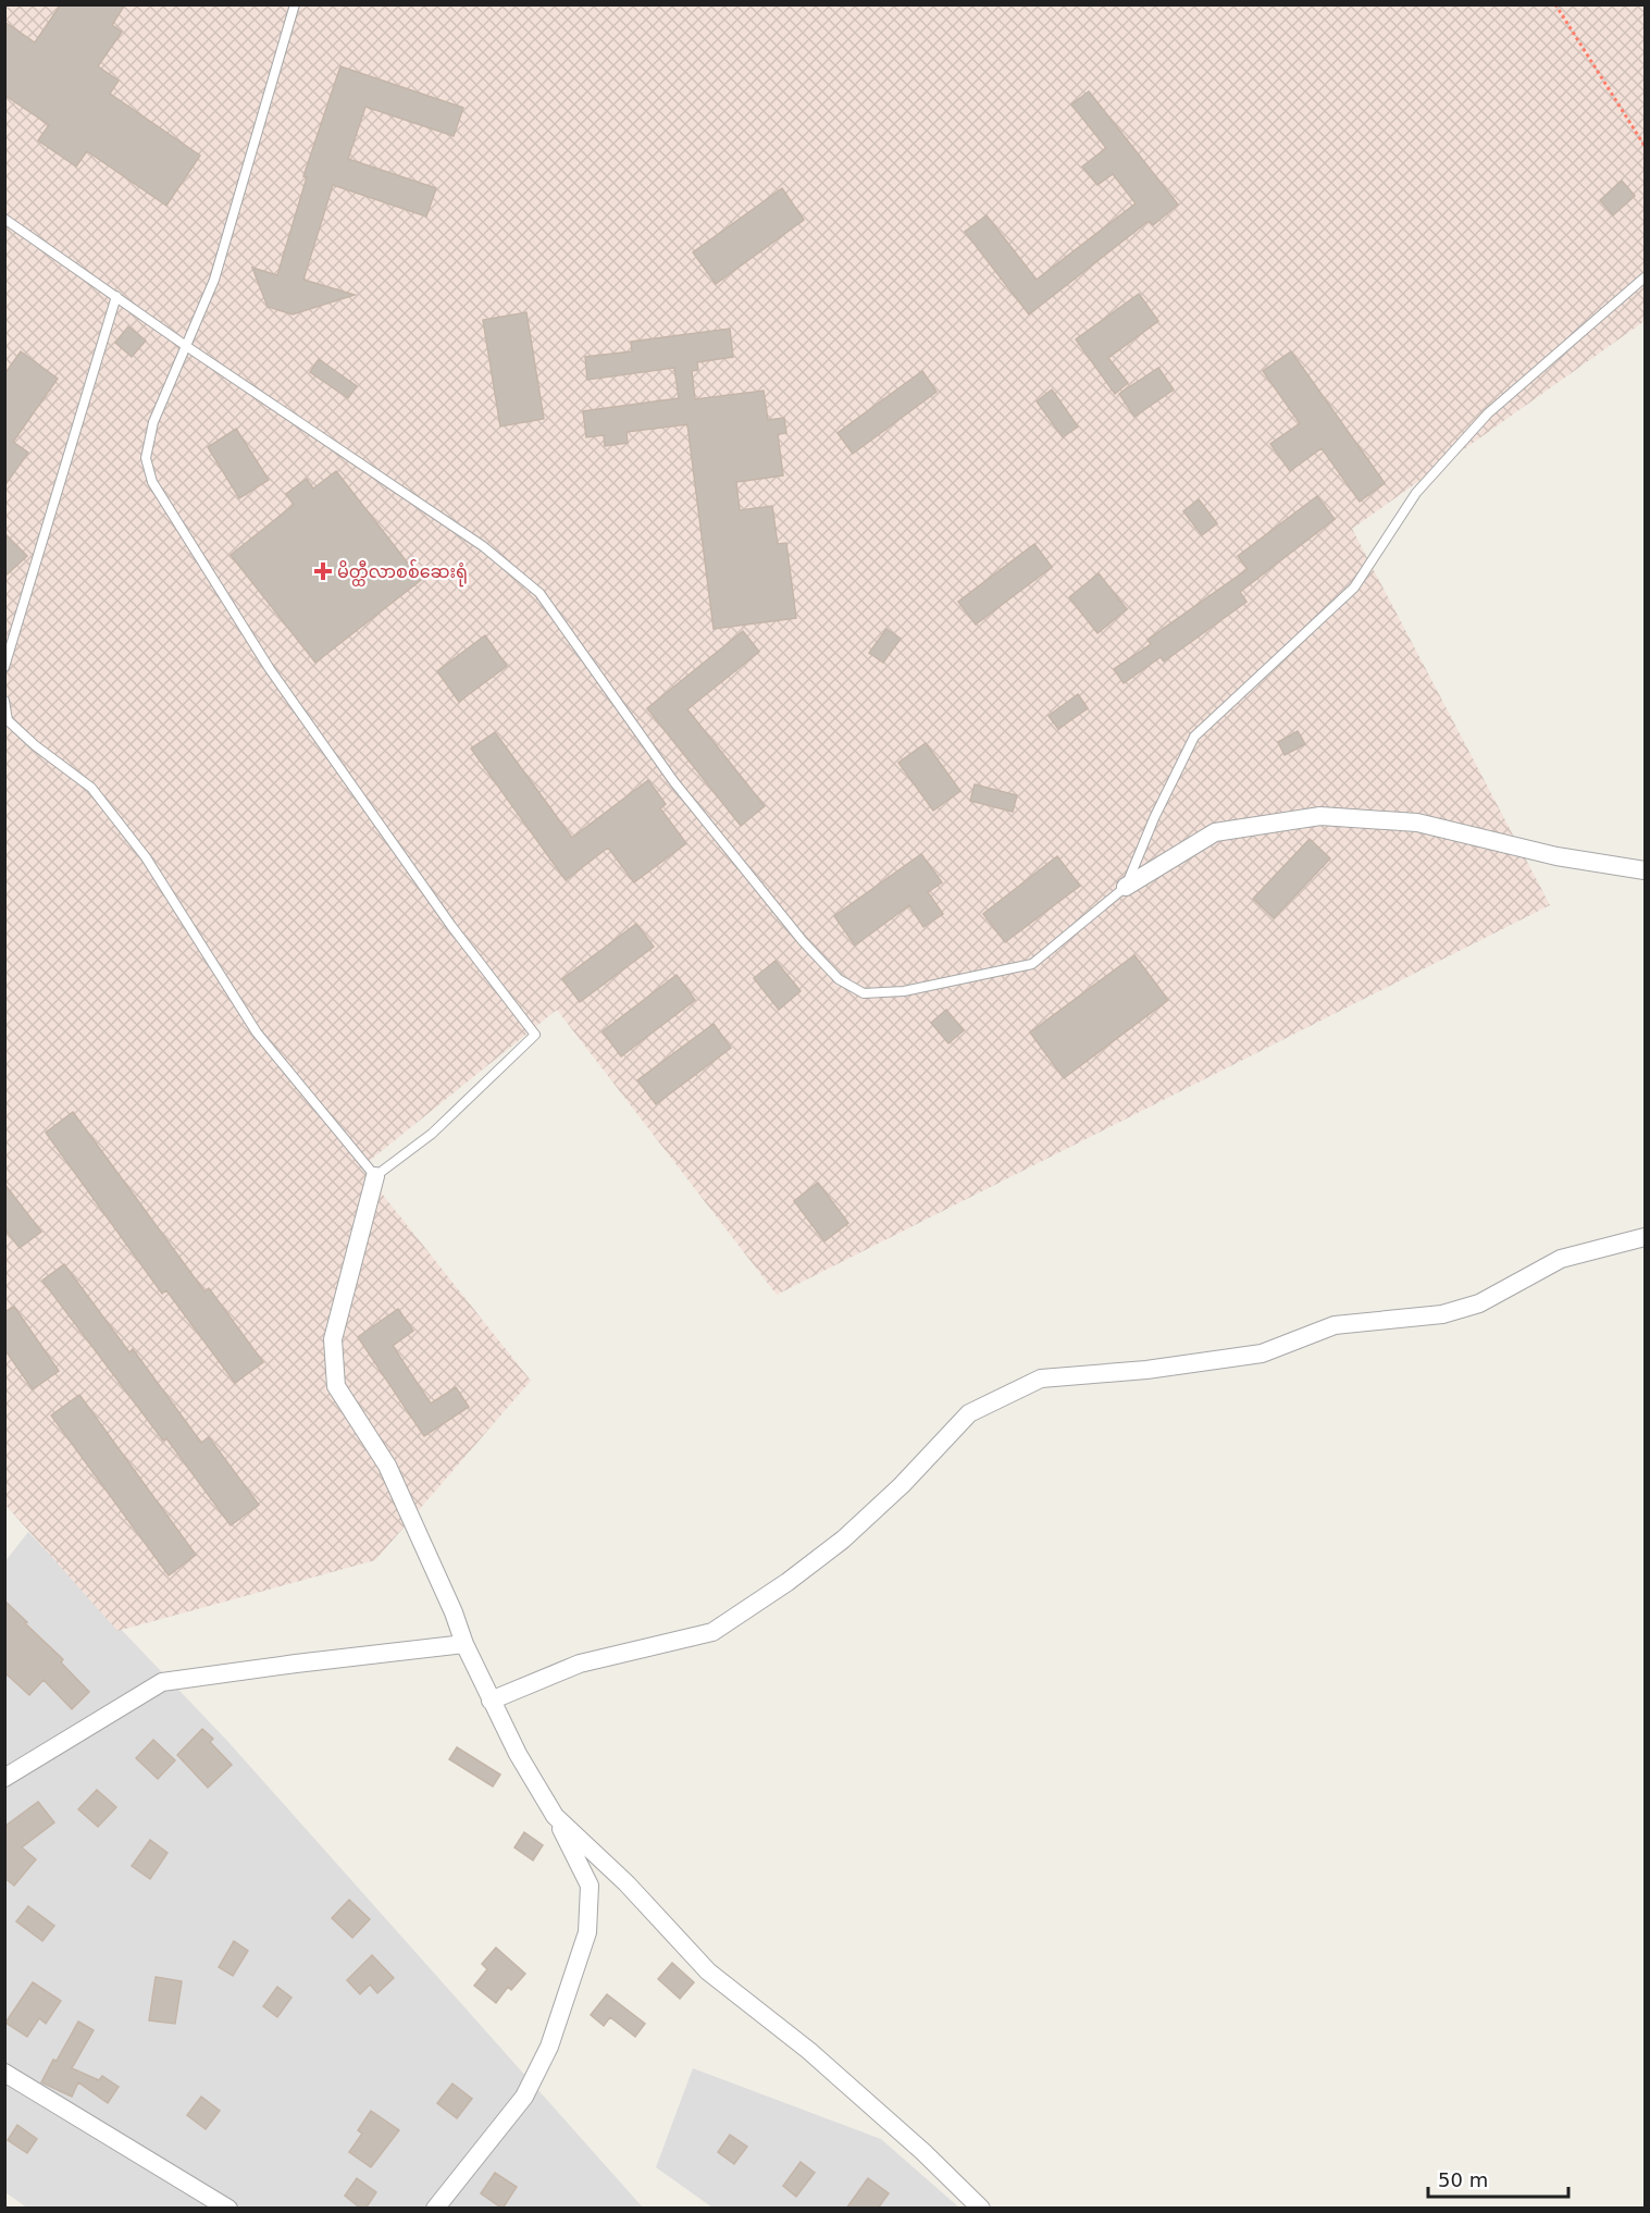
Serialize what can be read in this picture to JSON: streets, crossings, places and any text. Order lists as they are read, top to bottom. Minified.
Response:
{"places":{"health":["မိတ္ထီလာစစ်ဆေးရုံ"]},"scale_bar":"50 m"}
